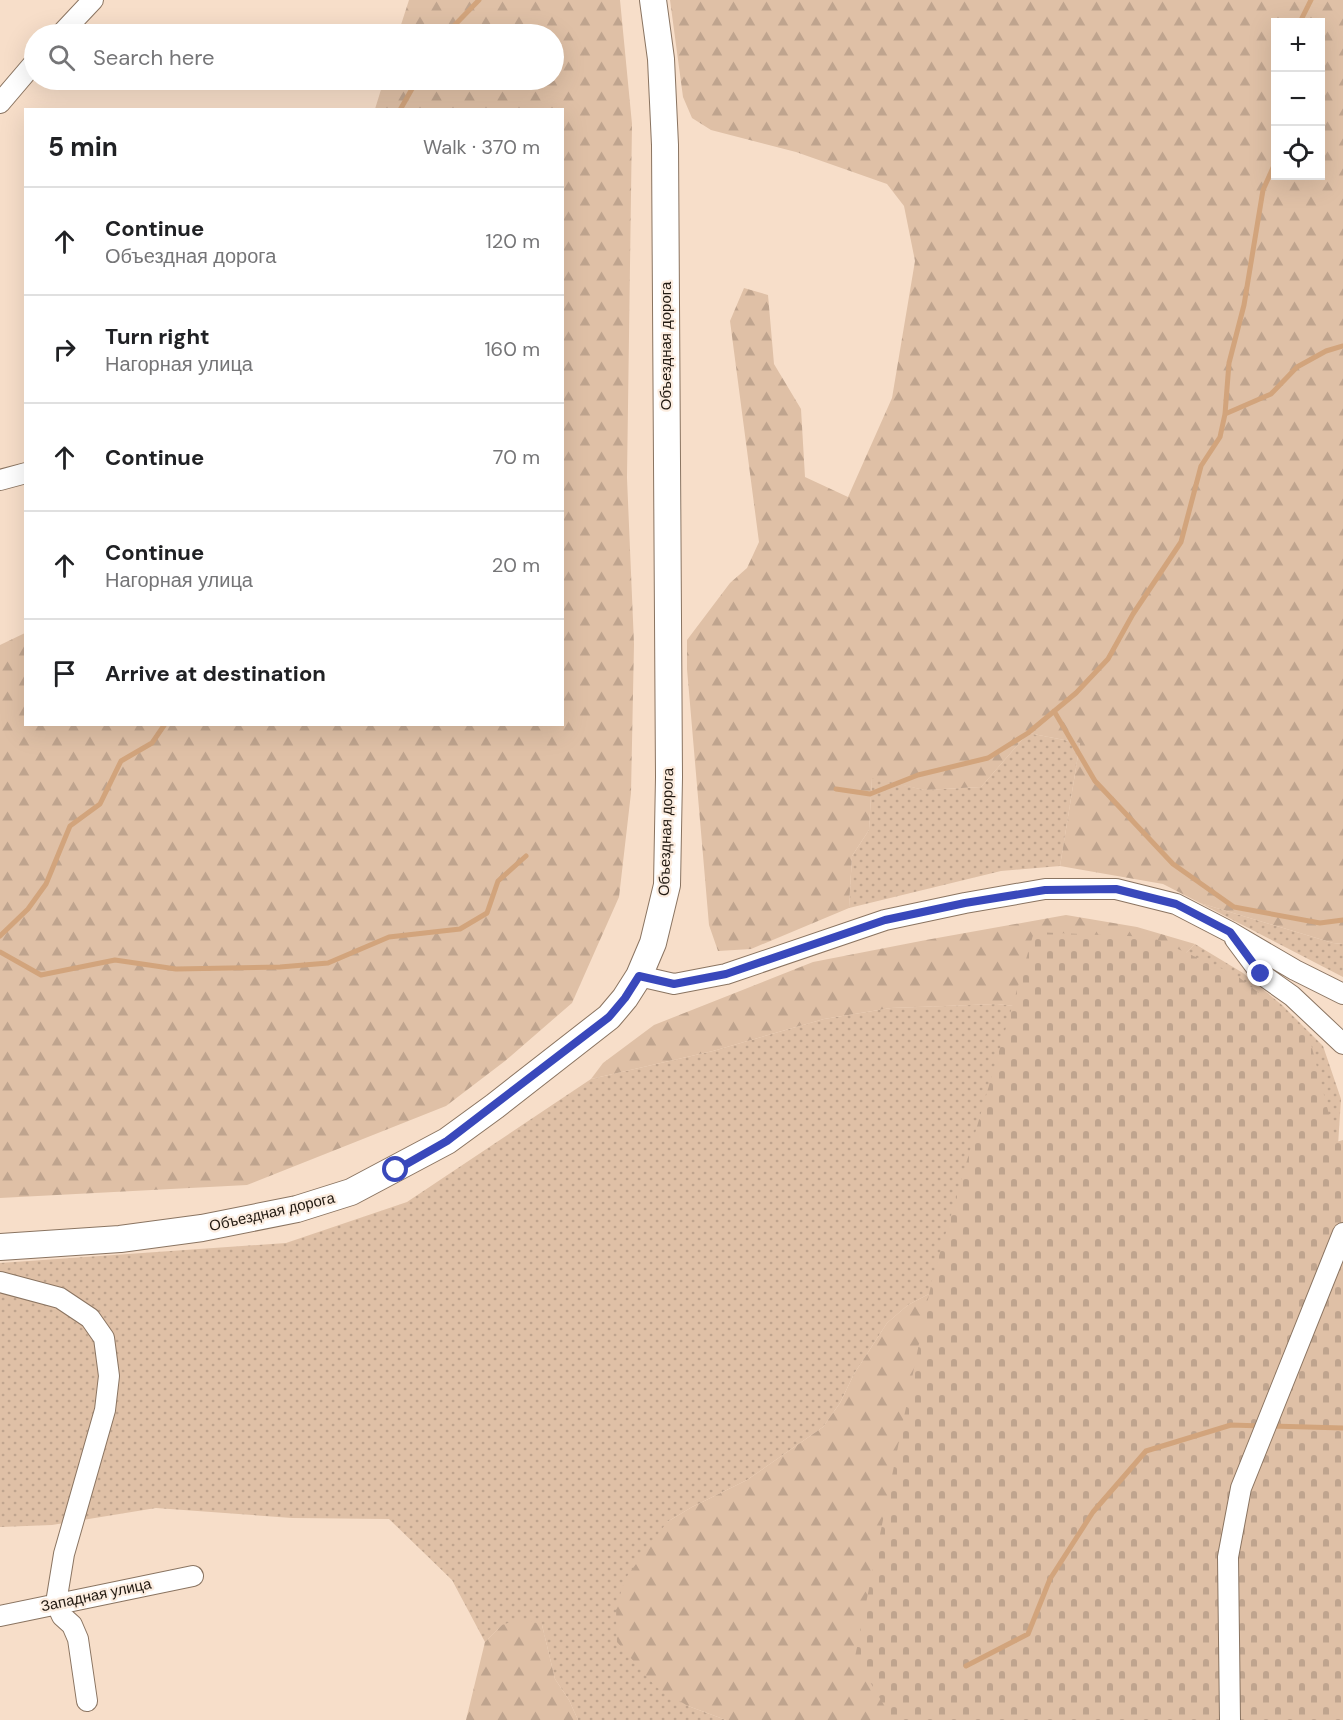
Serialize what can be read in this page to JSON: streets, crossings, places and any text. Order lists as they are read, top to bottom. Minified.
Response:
{"streets":{"main road":["Объездная дорога"],"street":["Западная улица"]},"page":{"map_buttons":["+","−"],"search":"Search here","heading":["5 min","Walk · 370 m"],"list":[["Continue","Объездная дорога","120 m"],["Turn right","Нагорная улица","160 m"],["Continue","70 m"],["Continue","Нагорная улица","20 m"],"Arrive at destination"]}}
